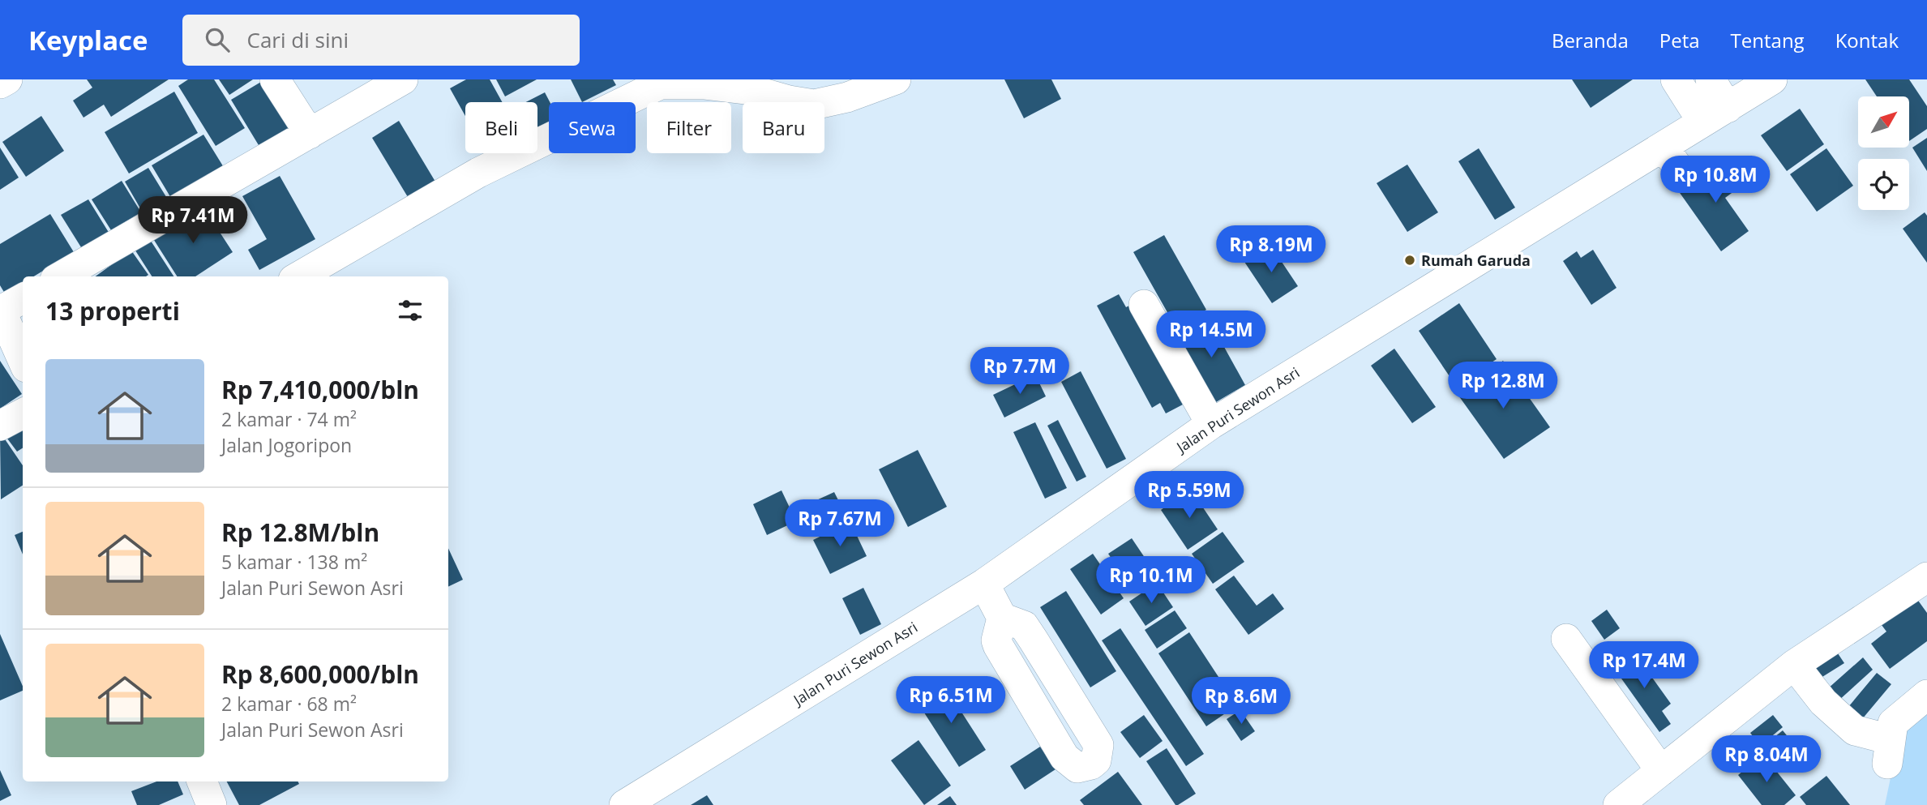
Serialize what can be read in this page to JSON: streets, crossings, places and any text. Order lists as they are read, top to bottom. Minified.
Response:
{"streets":{"street":["Jalan Puri Sewon Asri"]},"places":["Rumah Garuda"],"north":"top right","page":{"header":"Keyplace","search":"Cari di sini","nav":["Beranda","Peta","Tentang","Kontak"],"chip":["Beli","Sewa","Filter","Baru"],"price":["Rp 10.8M","Rp 7.41M","Rp 8.19M","Rp 14.5M","Rp 7.7M","Rp 12.8M","Rp 5.59M","Rp 7.67M","Rp 10.1M","Rp 17.4M","Rp 6.51M","Rp 8.6M","Rp 8.04M"],"heading":"13 properti","list":[{"name":"Rp 7,410,000/bln","note":"2 kamar · 74 m² · Jalan Jogoripon"},{"name":"Rp 12.8M/bln","note":"5 kamar · 138 m² · Jalan Puri Sewon Asri"},{"name":"Rp 8,600,000/bln","note":"2 kamar · 68 m² · Jalan Puri Sewon Asri"}]}}
